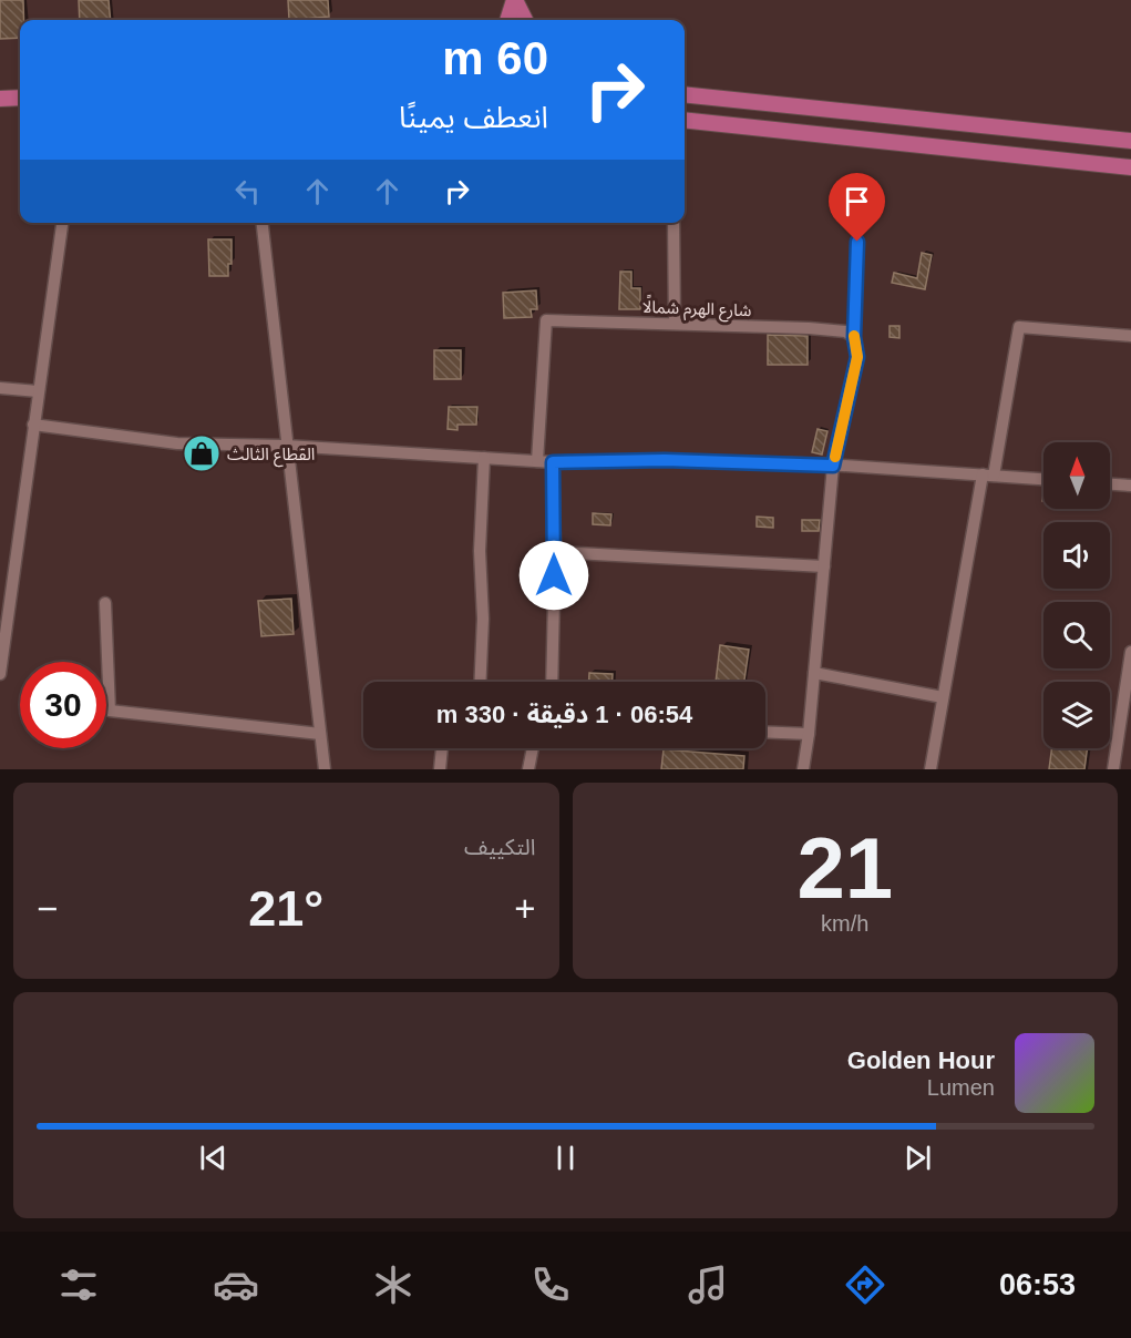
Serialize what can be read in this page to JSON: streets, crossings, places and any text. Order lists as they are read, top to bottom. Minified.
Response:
{"streets":{"street":["شارع الهرم شمالًا"]},"places":{"shop":["القطاع الثالث"]},"north":"top","page":{"turn":["60 m","انعطف يمينًا"],"limit":"30","trip":"06:54 · 1 دقيقة · 330 m","tile":[["21","km/h"],"التكييف"],"heat":["−","21°","+"],"song":["Golden Hour","Lumen"],"tabs":"06:53"}}
